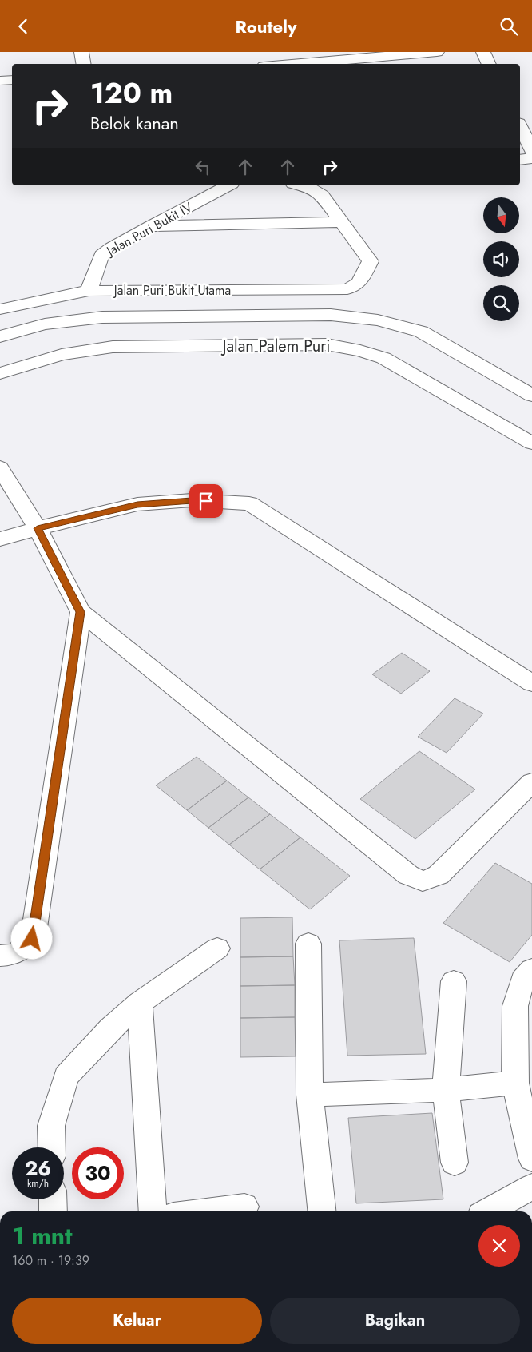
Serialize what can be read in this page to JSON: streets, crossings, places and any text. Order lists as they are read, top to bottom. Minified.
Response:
{"streets":{"street":["Jalan Puri Bukit IV","Jalan Puri Bukit Utama","Jalan Palem Puri"]},"crossings":[["Jalan Puri Bukit IV","Jalan Puri Bukit Utama"]],"north":"bottom","page":{"header":"Routely","turn":["120 m","Belok kanan"],"speed":"26 km/h","limit":"30","heading":["1 mnt","160 m · 19:39"],"buttons":["Keluar","Bagikan"]}}
